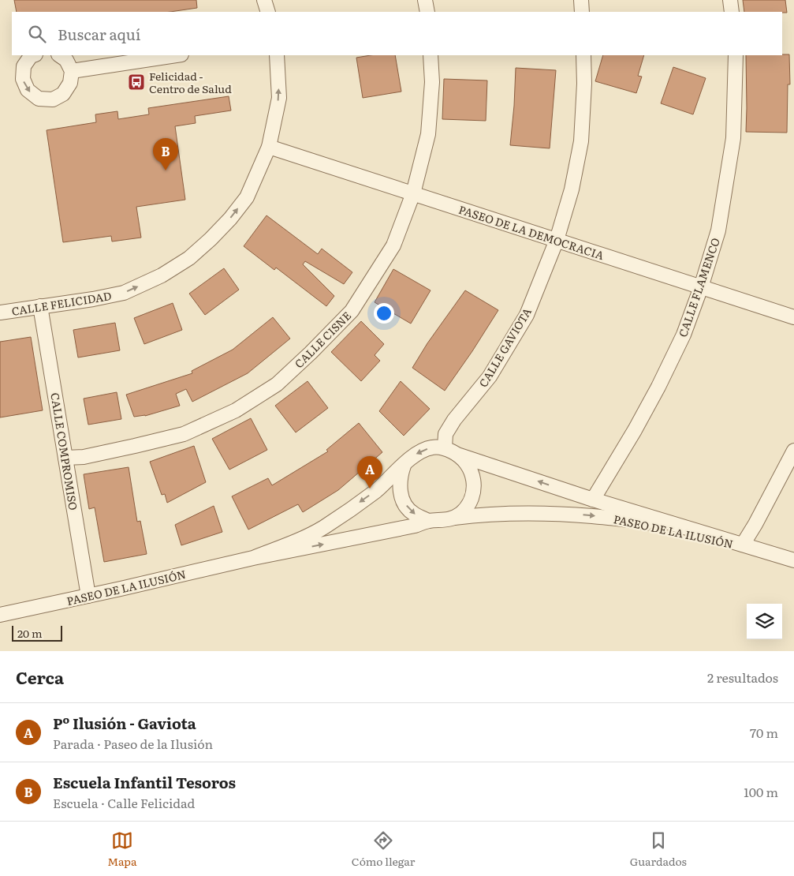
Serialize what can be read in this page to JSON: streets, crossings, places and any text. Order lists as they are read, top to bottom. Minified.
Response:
{"streets":{"street":["PASEO DE LA DEMOCRACIA","CALLE FLAMENCO","CALLE FELICIDAD","CALLE CISNE","CALLE GAVIOTA","CALLE COMPROMISO","PASEO DE LA ILUSIÓN"]},"crossings":[["PASEO DE LA DEMOCRACIA","CALLE FLAMENCO"],["PASEO DE LA DEMOCRACIA","CALLE FELICIDAD"],["PASEO DE LA DEMOCRACIA","CALLE CISNE"],["PASEO DE LA DEMOCRACIA","CALLE GAVIOTA"],["CALLE FLAMENCO","PASEO DE LA ILUSIÓN"],["CALLE FELICIDAD","CALLE COMPROMISO"],["CALLE CISNE","CALLE COMPROMISO"],["CALLE GAVIOTA","PASEO DE LA ILUSIÓN"],["CALLE COMPROMISO","PASEO DE LA ILUSIÓN"]],"one_way":["CALLE FELICIDAD"],"places":{"bus stop":["Felicidad - Centro de Salud"]},"scale_bar":"20 m","page":{"search":"Buscar aquí","pins":["B","A"],"scale":"20 m","heading":["Cerca","2 resultados"],"list":[{"mark":"A","name":"Pº Ilusión - Gaviota","note":"Parada · Paseo de la Ilusión","value":"70 m"},{"mark":"B","name":"Escuela Infantil Tesoros","note":"Escuela · Calle Felicidad","value":"100 m"}],"nav":["Mapa","Cómo llegar","Guardados"]}}
